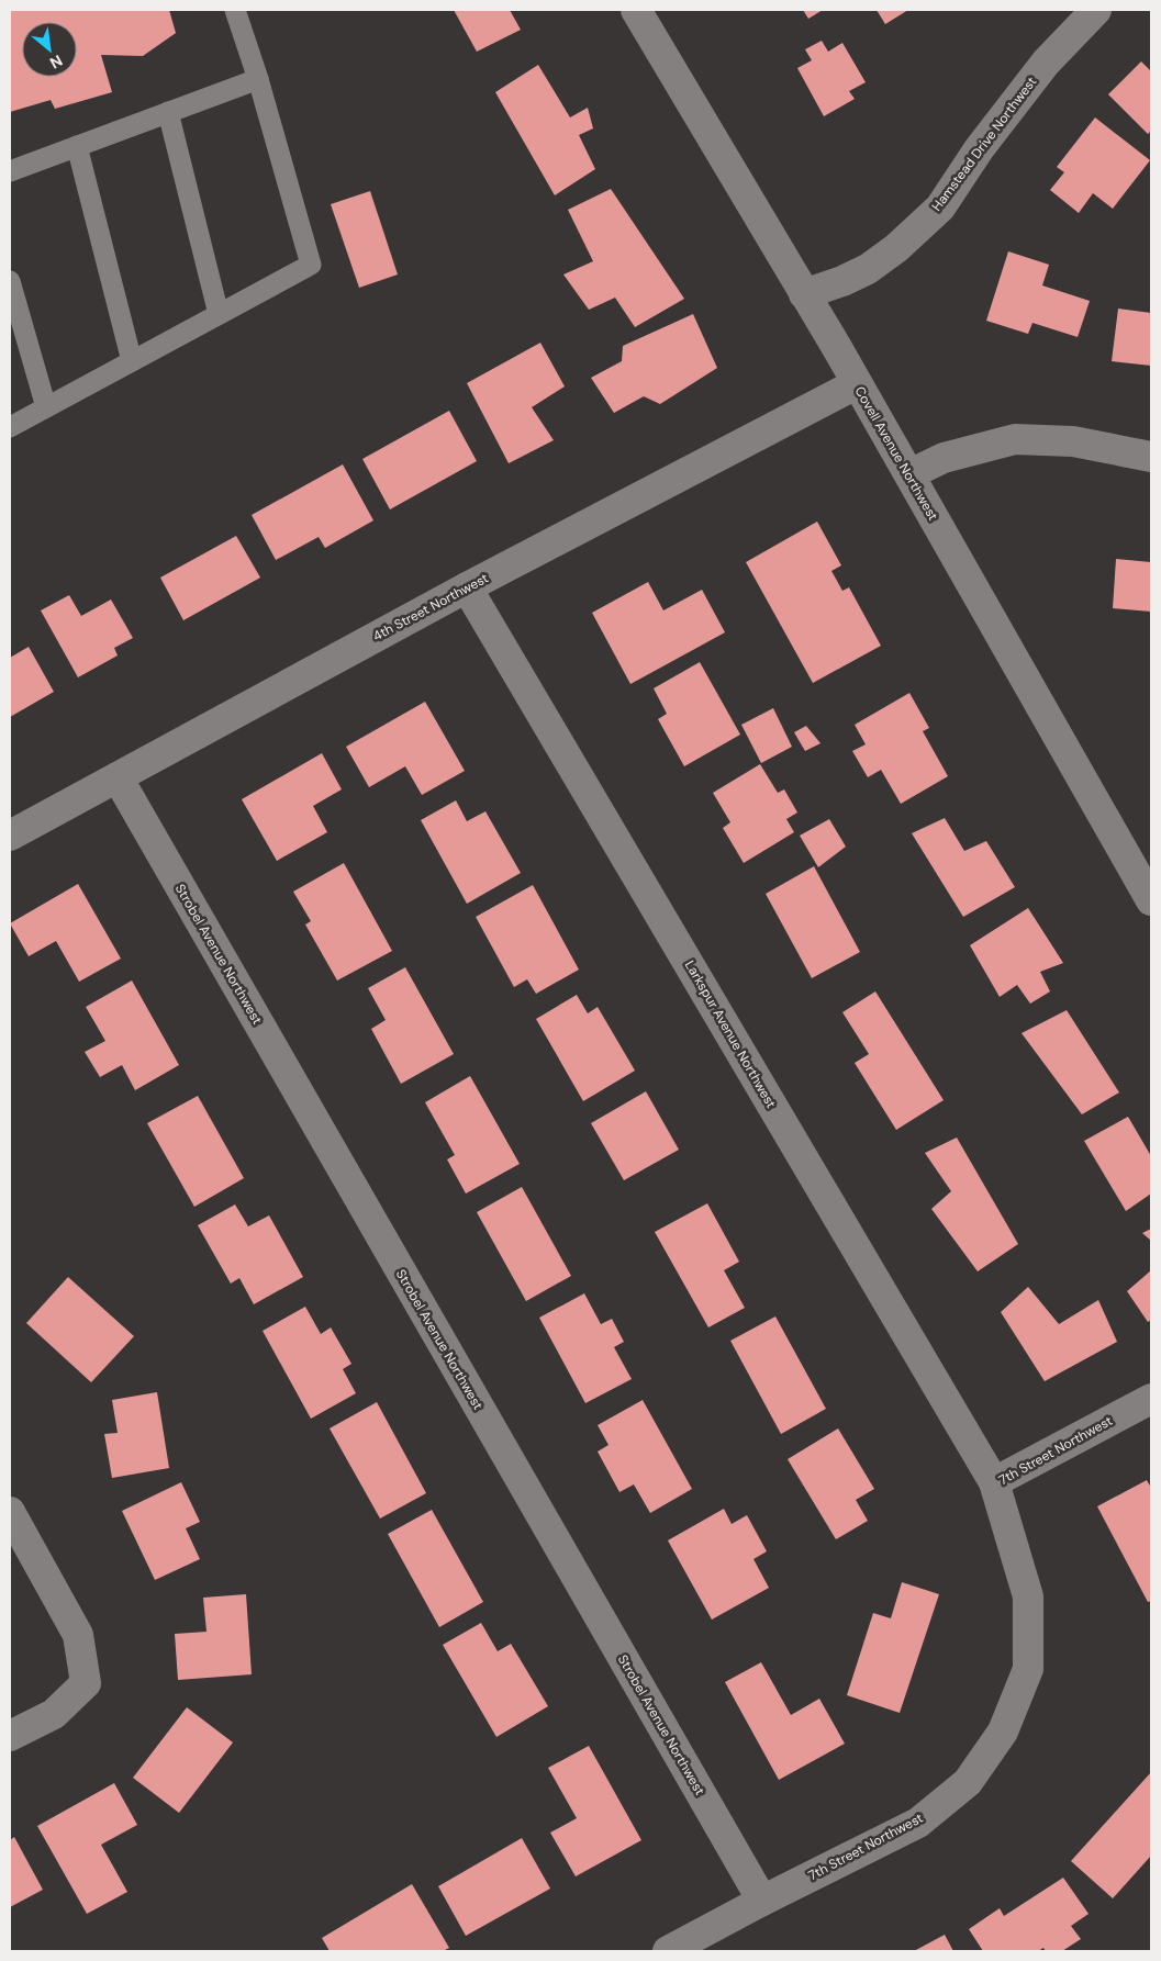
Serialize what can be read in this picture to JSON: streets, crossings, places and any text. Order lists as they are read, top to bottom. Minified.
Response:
{"streets":{"street":["Hamstead Drive Northwest","Covell Avenue Northwest","4th Street Northwest","Strobel Avenue Northwest","Larkspur Avenue Northwest","7th Street Northwest"]},"crossings":[["Hamstead Drive Northwest","Covell Avenue Northwest"],["Covell Avenue Northwest","4th Street Northwest"],["4th Street Northwest","Strobel Avenue Northwest"],["4th Street Northwest","Larkspur Avenue Northwest"],["Strobel Avenue Northwest","7th Street Northwest"],["Larkspur Avenue Northwest","7th Street Northwest"]],"north":"bottom right"}
